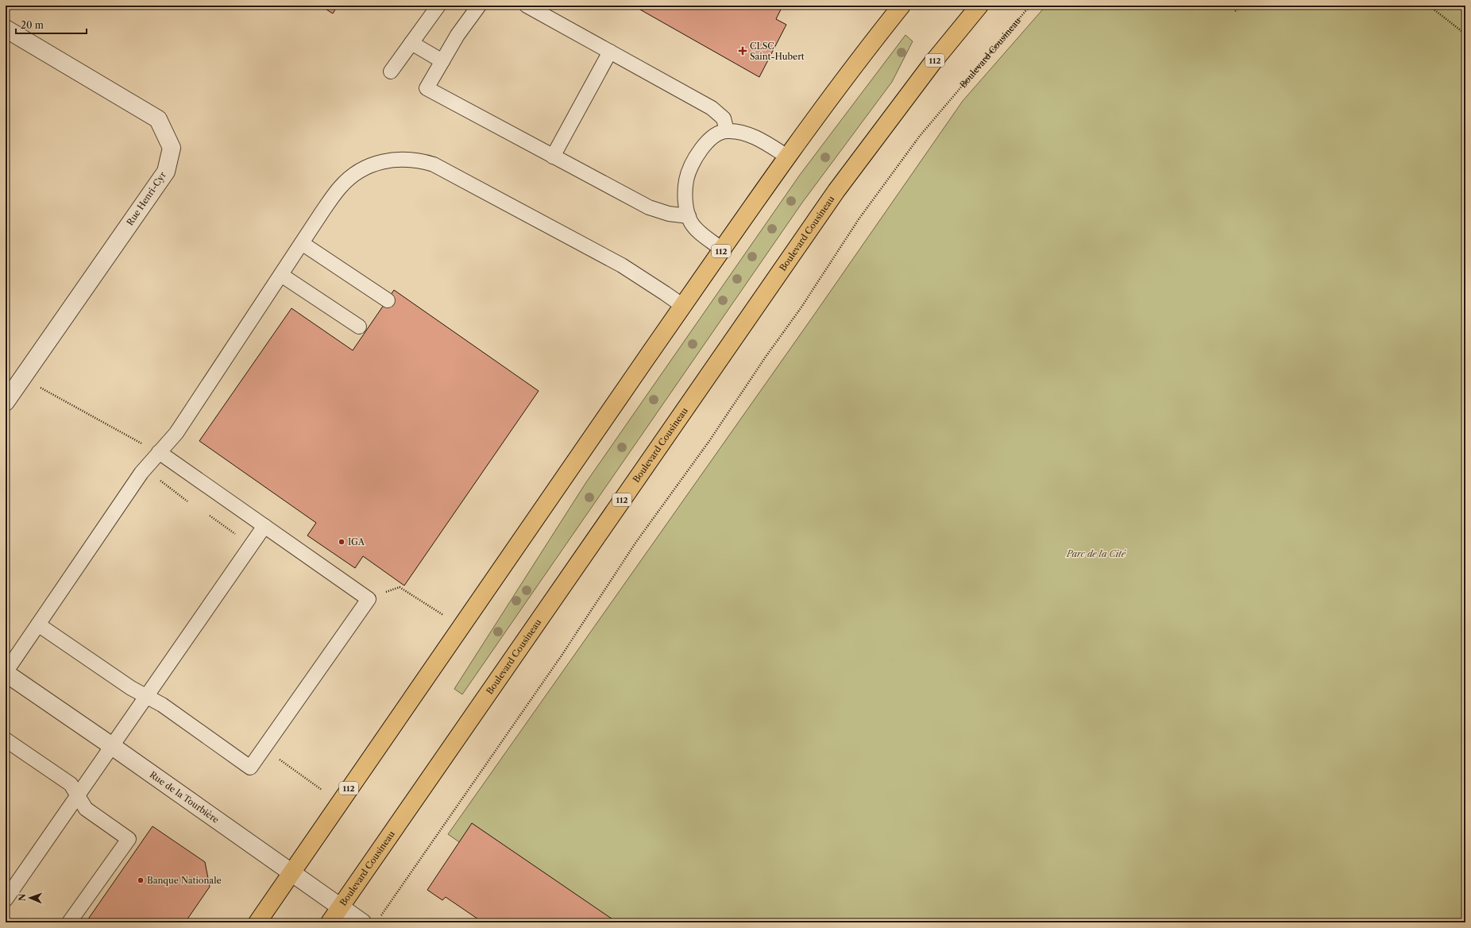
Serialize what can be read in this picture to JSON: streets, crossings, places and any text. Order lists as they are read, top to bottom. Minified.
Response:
{"streets":{"main road":["Boulevard Cousineau","112"],"street":["Rue Henri-Cyr","Rue de la Tourbière"]},"crossings":[["Boulevard Cousineau","Rue de la Tourbière"],["112","Rue de la Tourbière"]],"parks":["Parc de la Cité"],"places":{"health":["CLSC Saint-Hubert"],"other":["IGA","Banque Nationale"]},"scale_bar":"20 m","north":"left"}
